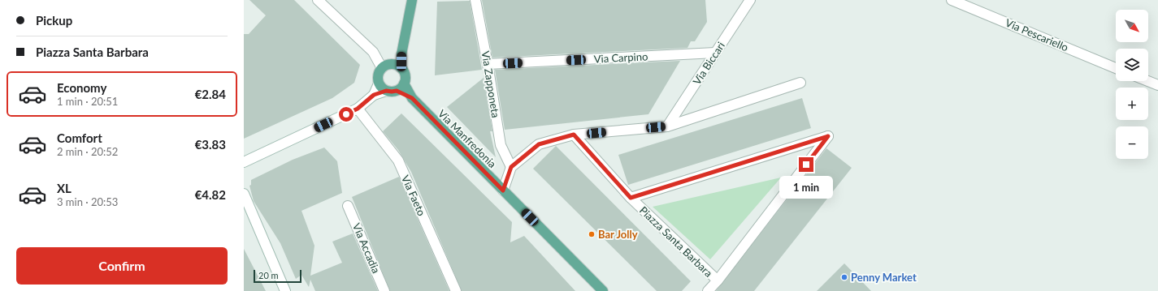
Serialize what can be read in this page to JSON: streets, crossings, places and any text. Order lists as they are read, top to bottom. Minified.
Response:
{"streets":{"main road":["Via Manfredonia"],"street":["Via Pescariello","Via Carpino","Via Biccari","Via Zapponeta","Via Faeto","Piazza Santa Barbara","Via Accadia"]},"crossings":[["Via Carpino","Via Biccari"],["Via Carpino","Via Zapponeta"]],"places":["Bar Jolly","Penny Market"],"scale_bar":"20 m","north":"bottom right","page":{"banner":["Pickup","Piazza Santa Barbara"],"map_buttons":["+","−"],"list":[{"name":"Economy","note":"1 min · 20:51","value":"€2.84"},{"name":"Comfort","note":"2 min · 20:52","value":"€3.83"},{"name":"XL","note":"3 min · 20:53","value":"€4.82"}],"bubble":"1 min","buttons":"Confirm","scale":"20 m"}}
